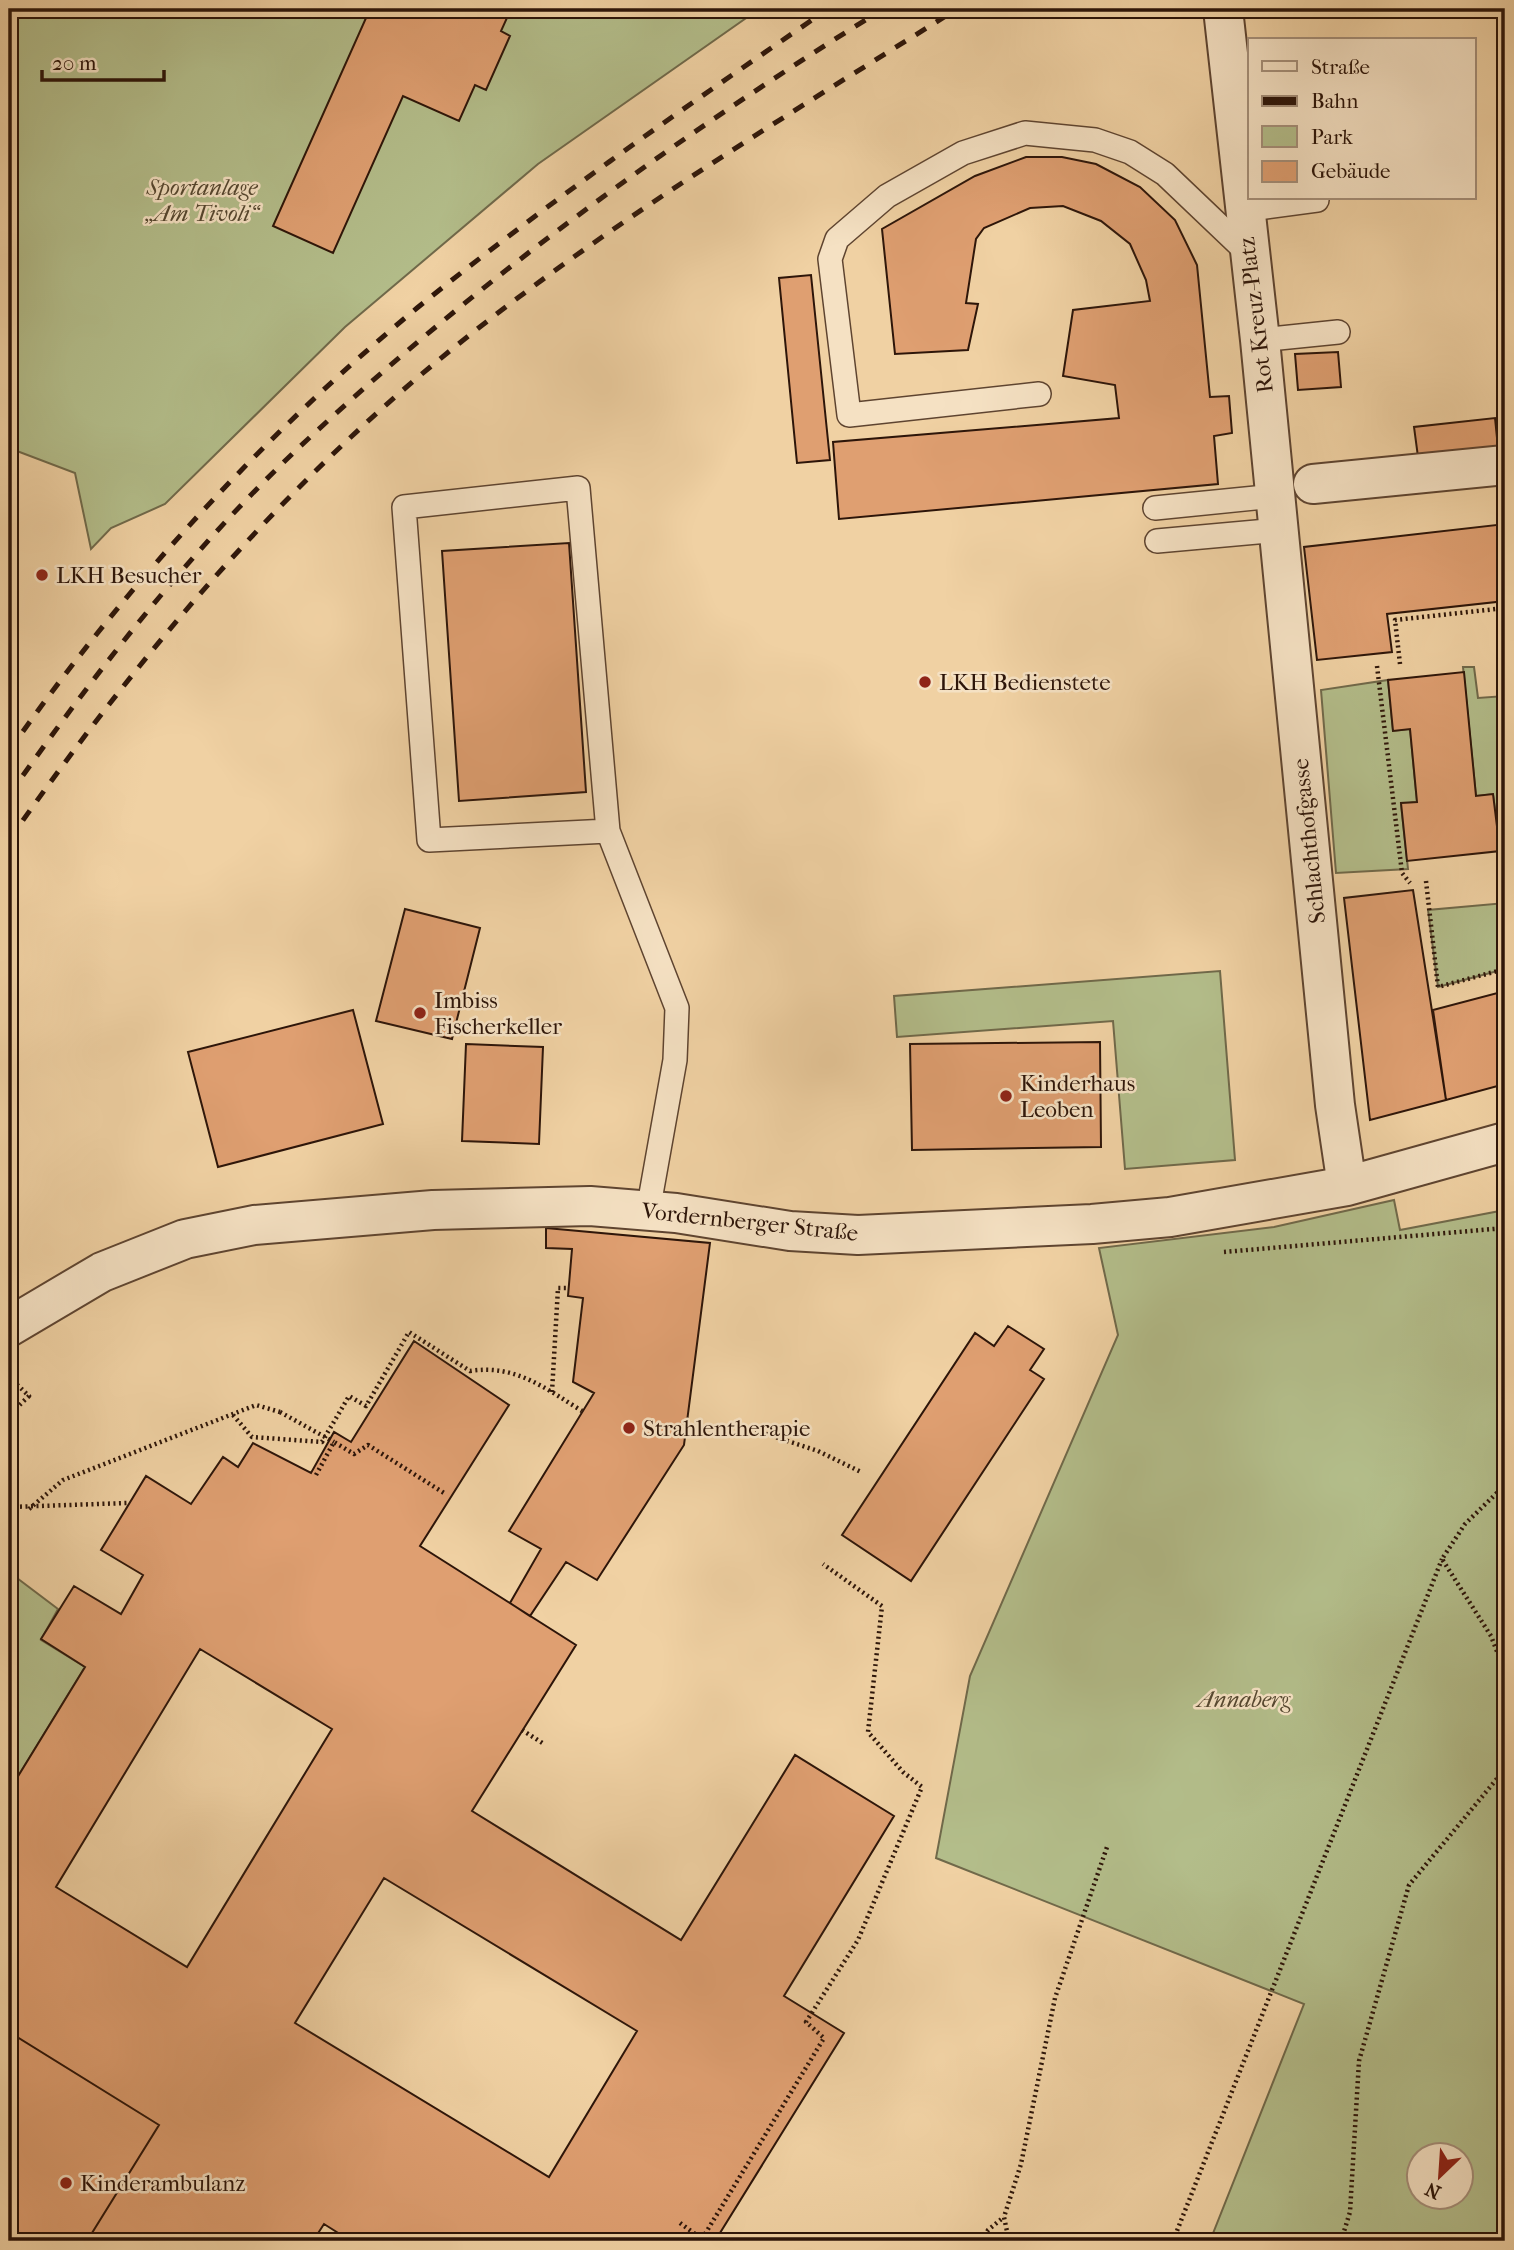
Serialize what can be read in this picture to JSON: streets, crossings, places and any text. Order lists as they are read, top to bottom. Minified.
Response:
{"streets":{"street":["Rot Kreuz-Platz","Schlachthofgasse","Vordernberger Straße"]},"crossings":[["Rot Kreuz-Platz","Schlachthofgasse"],["Schlachthofgasse","Vordernberger Straße"]],"parks":["Sportanlage „Am Tivoli“","Annaberg"],"places":["LKH Besucher","LKH Bedienstete","Imbiss Fischerkeller","Kinderhaus Leoben","Strahlentherapie","Kinderambulanz"],"legend":["Straße","Bahn","Park","Gebäude"],"scale_bar":"20 m","north":"bottom left"}
